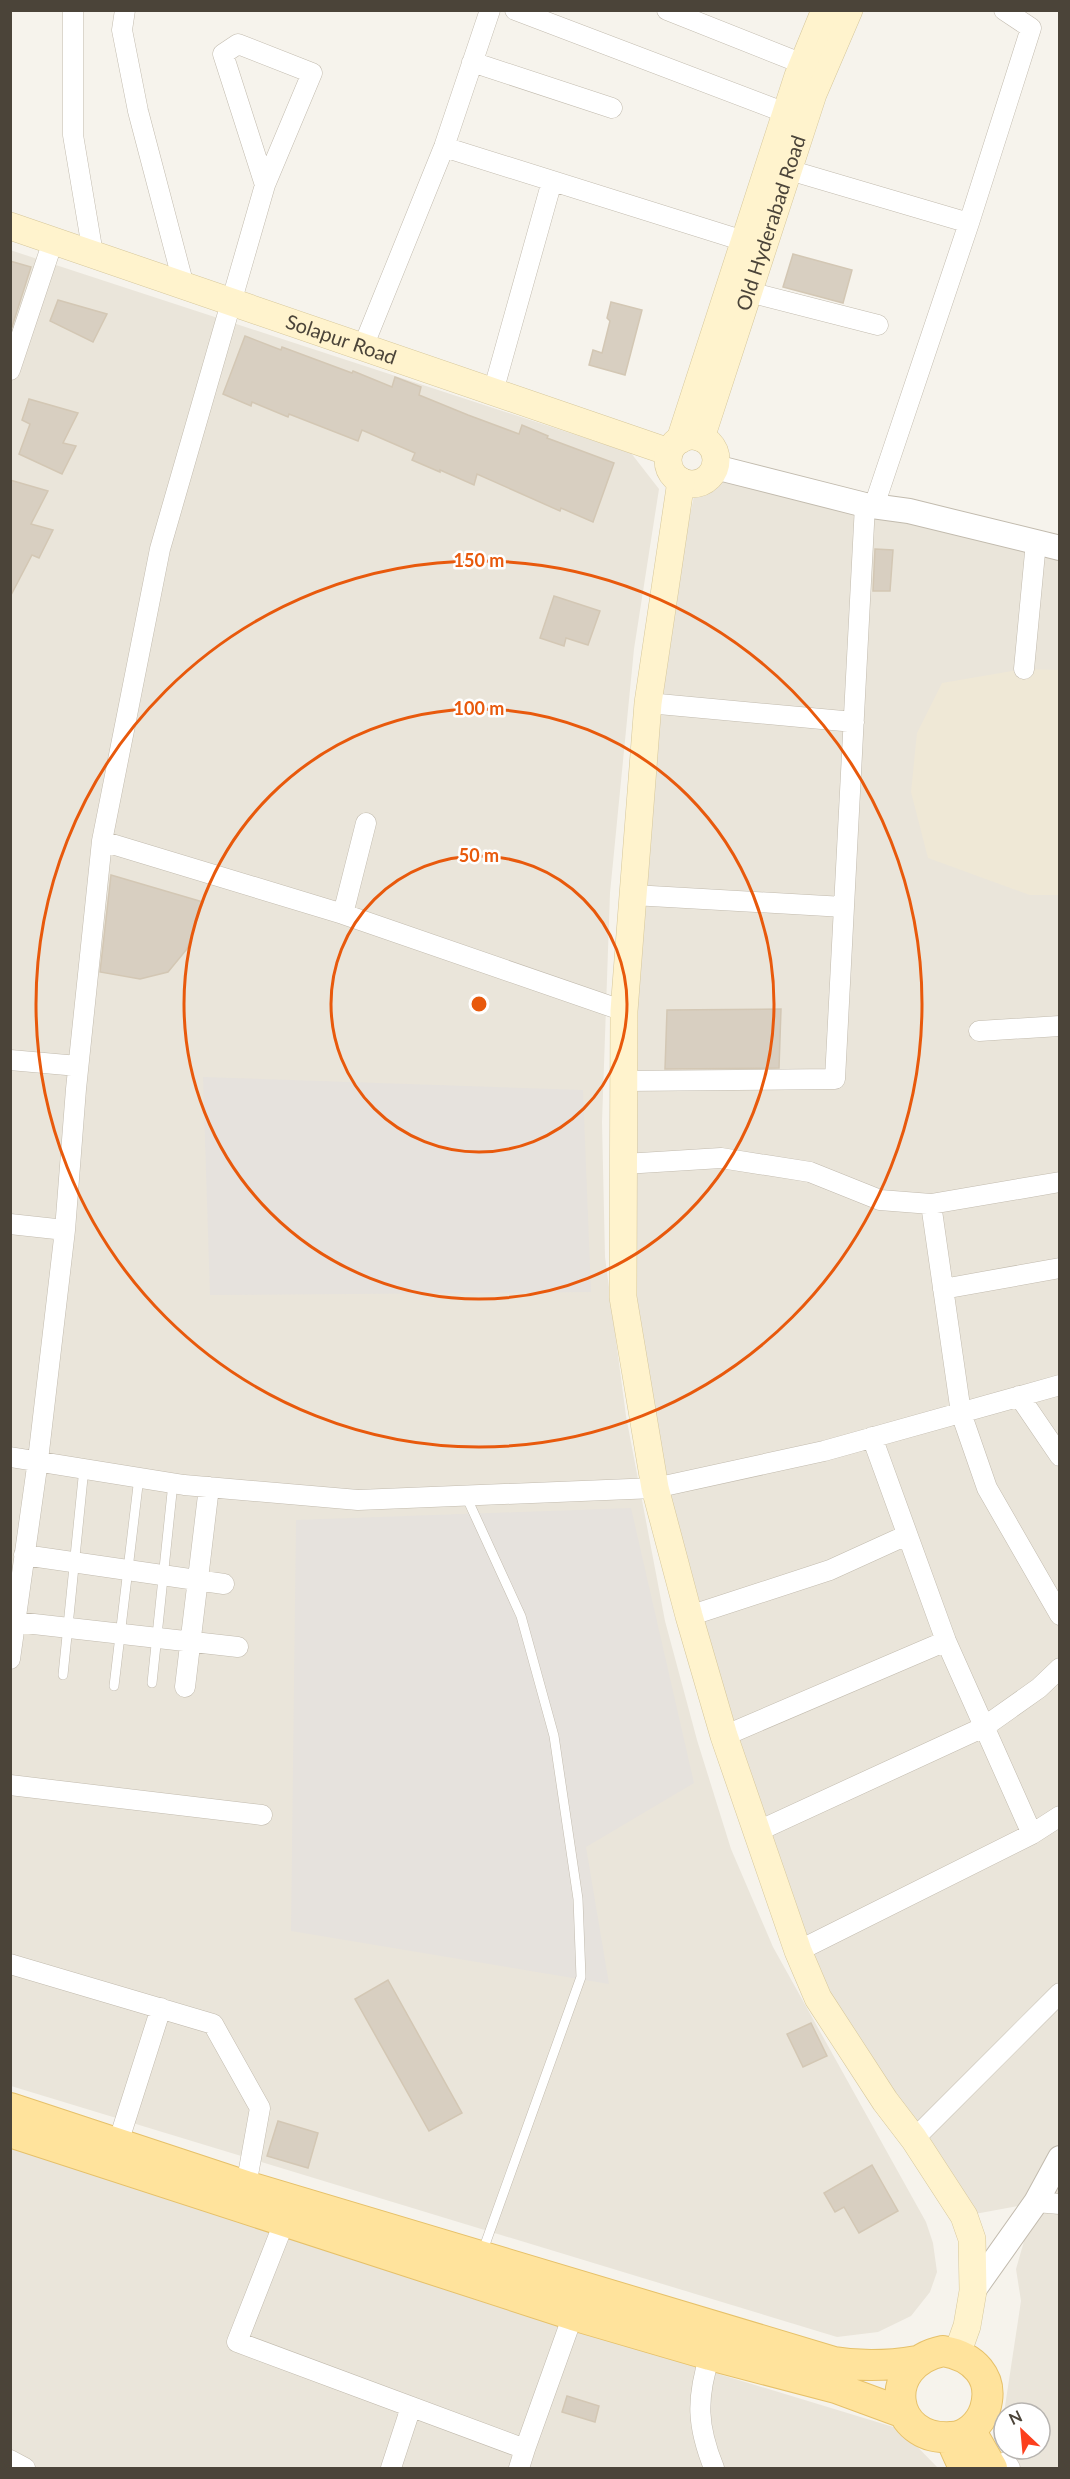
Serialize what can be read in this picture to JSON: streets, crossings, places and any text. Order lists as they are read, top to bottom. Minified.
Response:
{"streets":{"main road":["Old Hyderabad Road","Solapur Road"]},"crossings":[["Old Hyderabad Road","Solapur Road"]],"north":"top left","rings":["150 m","100 m","50 m"]}
